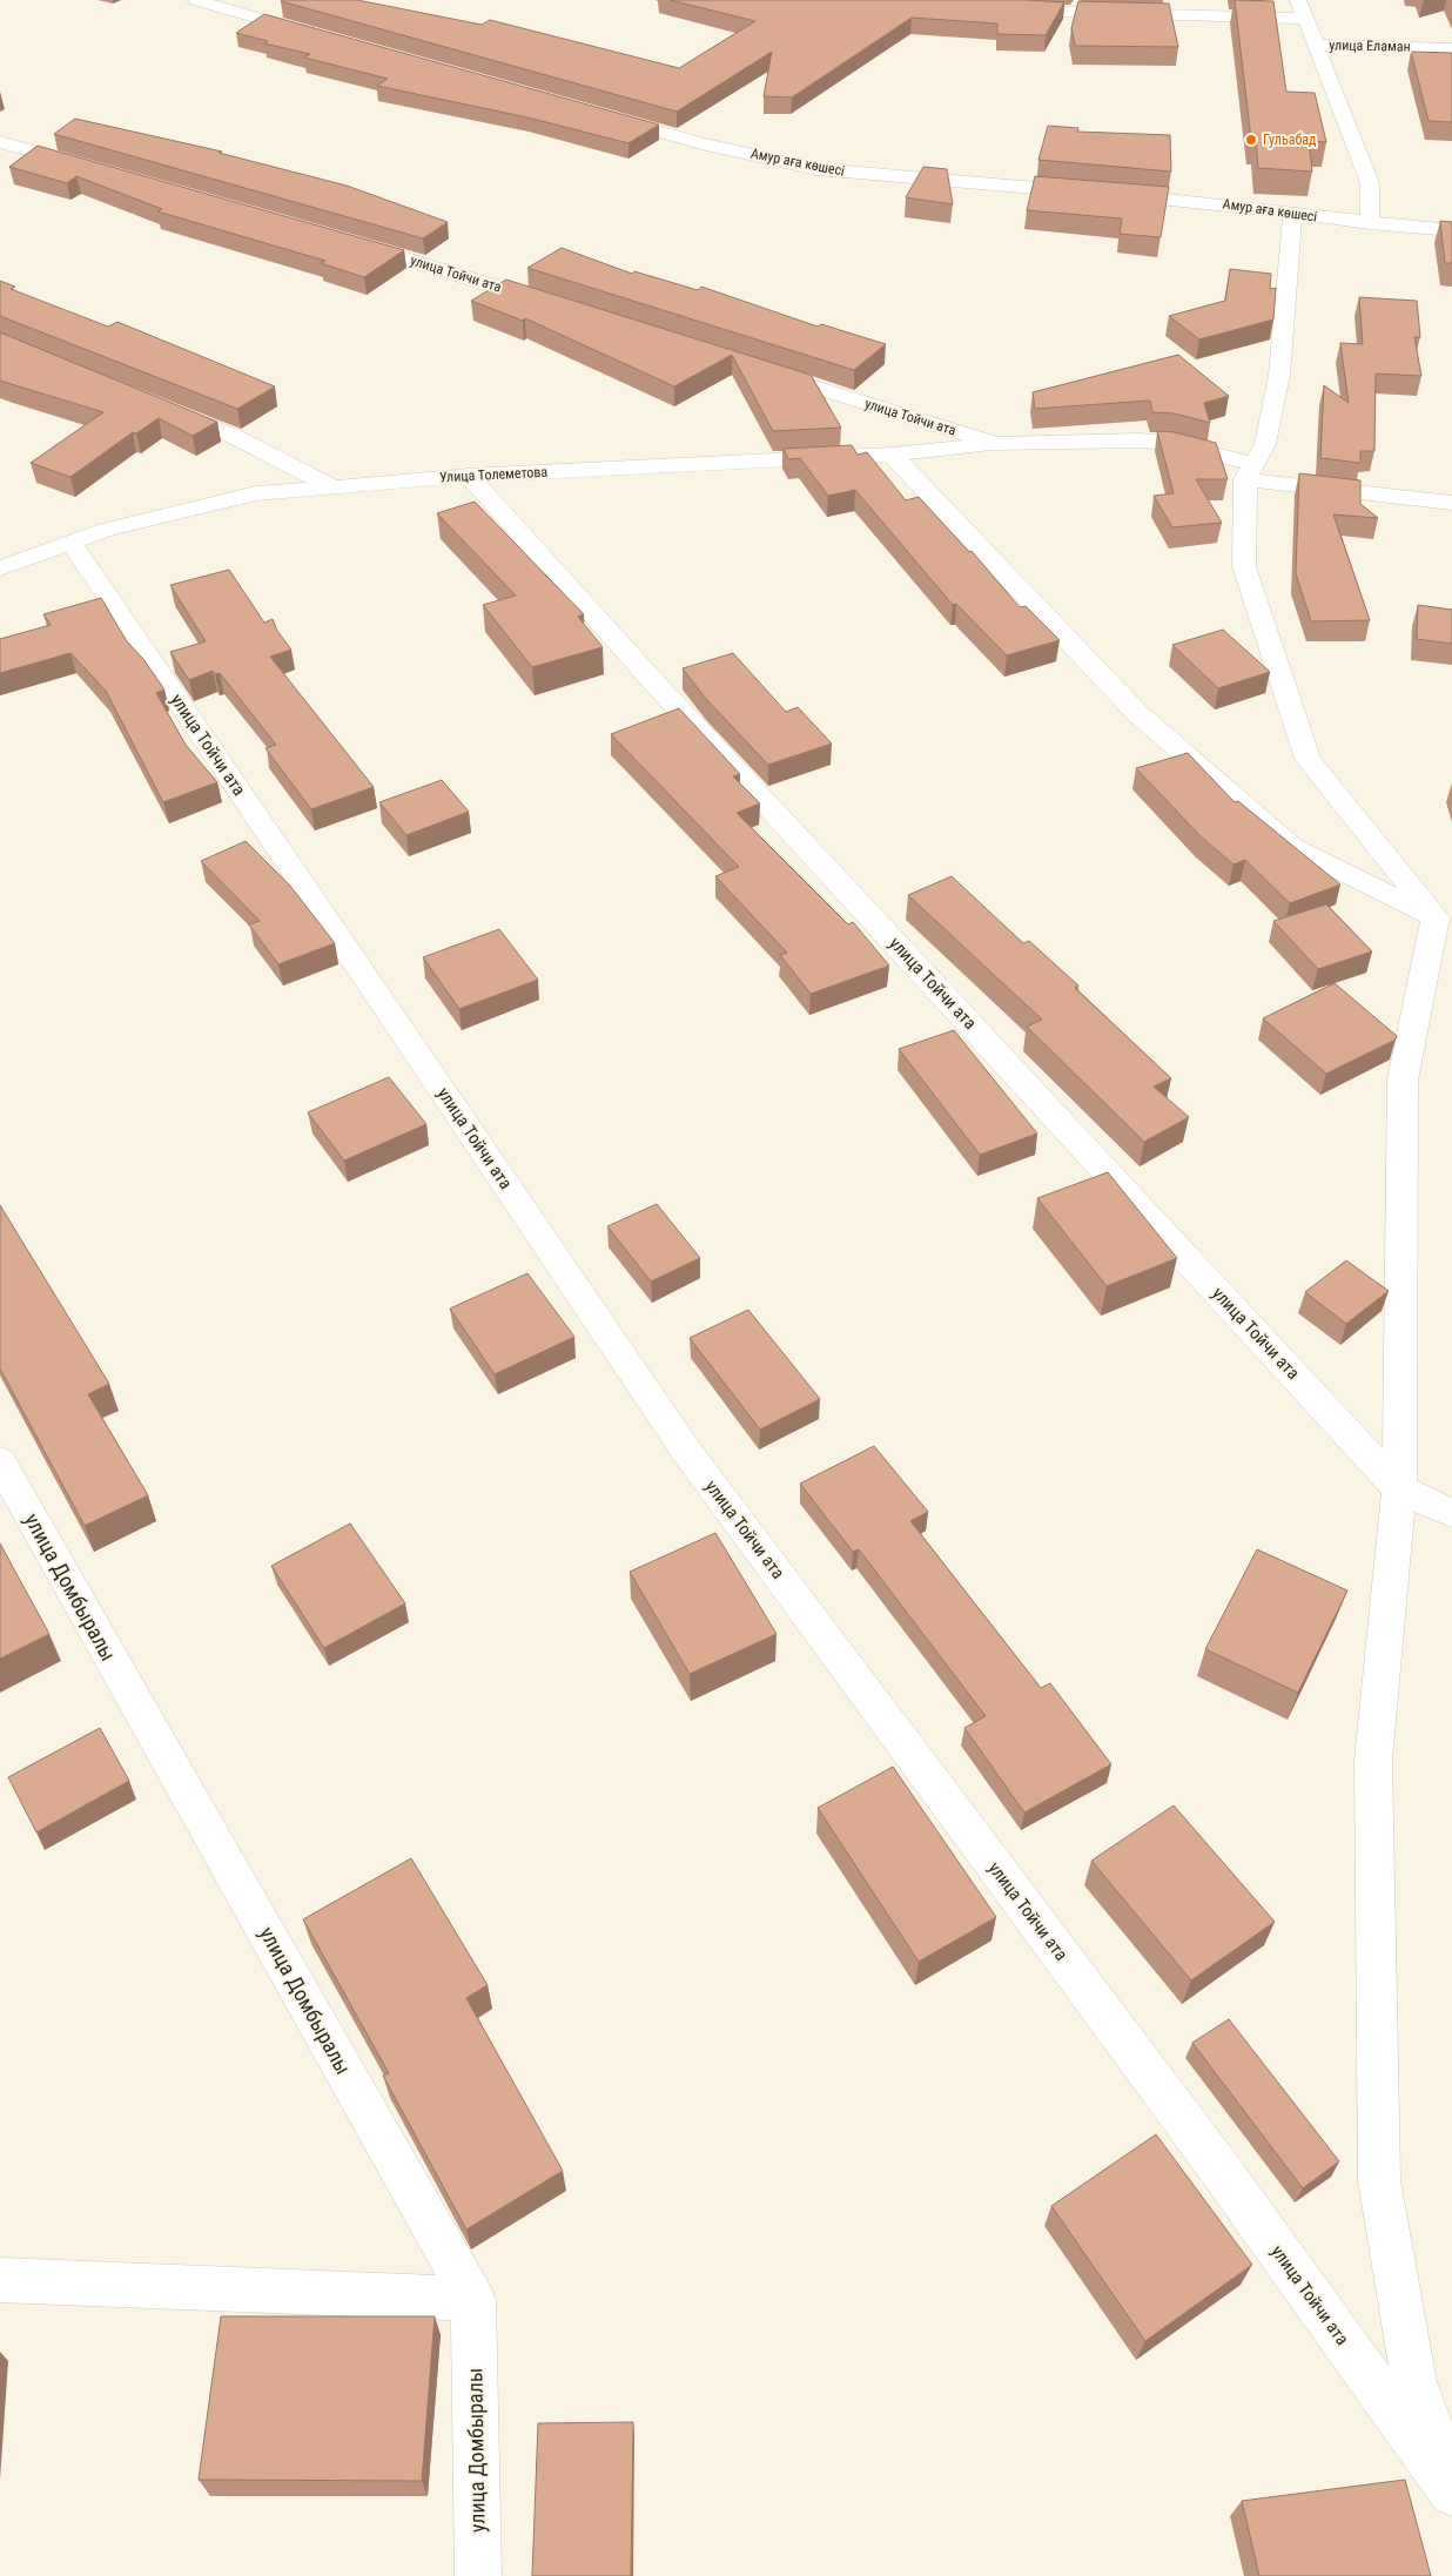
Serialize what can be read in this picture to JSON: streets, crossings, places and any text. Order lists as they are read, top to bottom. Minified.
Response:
{"streets":{"street":["улица Еламан","Амур аға көшесі","улица Тойчи ата","Улица Толеметова","улица Домбыралы"]},"crossings":[["улица Тойчи ата","Улица Толеметова"]],"places":["Гульабад"]}
